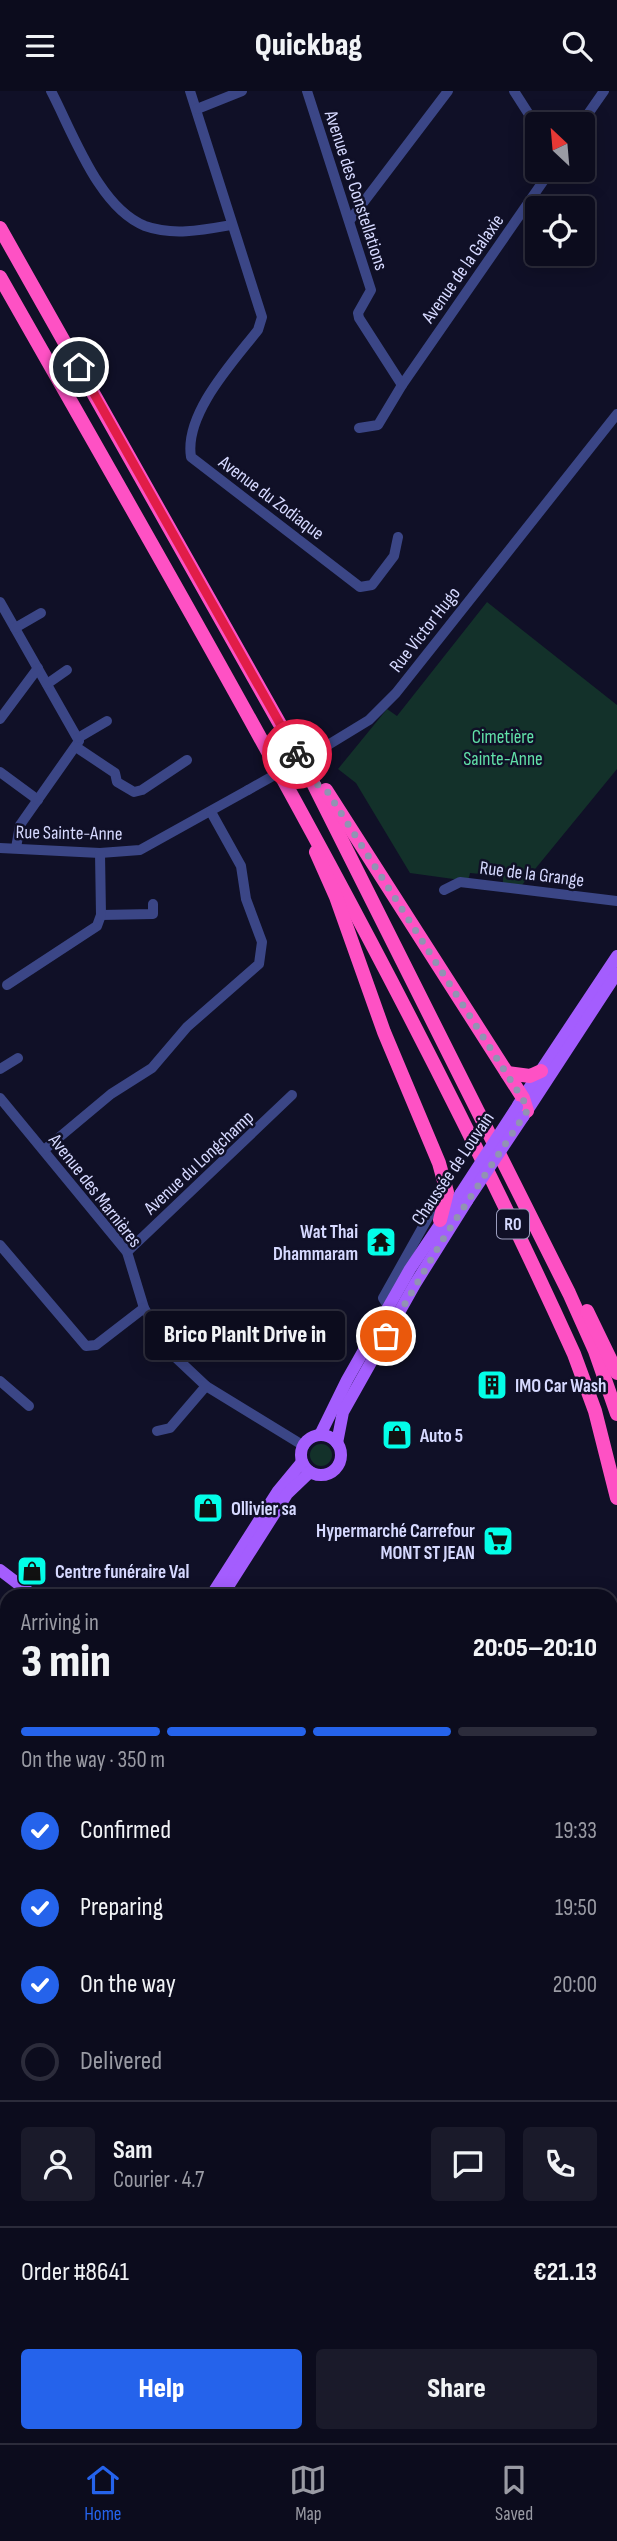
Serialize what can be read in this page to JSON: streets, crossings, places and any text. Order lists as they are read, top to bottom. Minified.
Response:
{"streets":{"highway":["R0"],"main road":["Chaussée de Louvain"],"street":["Avenue des Constellations","Avenue de la Galaxie","Avenue du Zodiaque","Rue Victor Hugo","Rue Sainte-Anne","Rue de la Grange","Avenue du Longchamp","Avenue des Marnières"]},"crossings":[["Avenue des Constellations","Avenue de la Galaxie"],["Rue Victor Hugo","Rue Sainte-Anne"],["Avenue du Longchamp","Avenue des Marnières"],["Chaussée de Louvain","Avenue des Marnières"]],"parks":["Cimetière Sainte-Anne"],"places":{"temple":["Wat Thai Dhammaram"],"other":["Brico PlanIt Drive in"],"building":["IMO Car Wash"],"shop":["Auto 5","Ollivier sa","Centre funéraire Val"],"supermarket":["Hypermarché Carrefour MONT ST JEAN"]},"north":"top left","page":{"header":"Quickbag","bubble":"Brico PlanIt Drive in","heading":["3 min","Arriving in","20:05–20:10"],"panel":["Sam","Courier · 4.7","Order #8641","€21.13"],"bar":"On the way · 350 m","list":[["Confirmed","19:33"],["Preparing","19:50"],["On the way","20:00"],"Delivered"],"buttons":["Help","Share"],"tabs":["Home","Map","Saved"]}}
